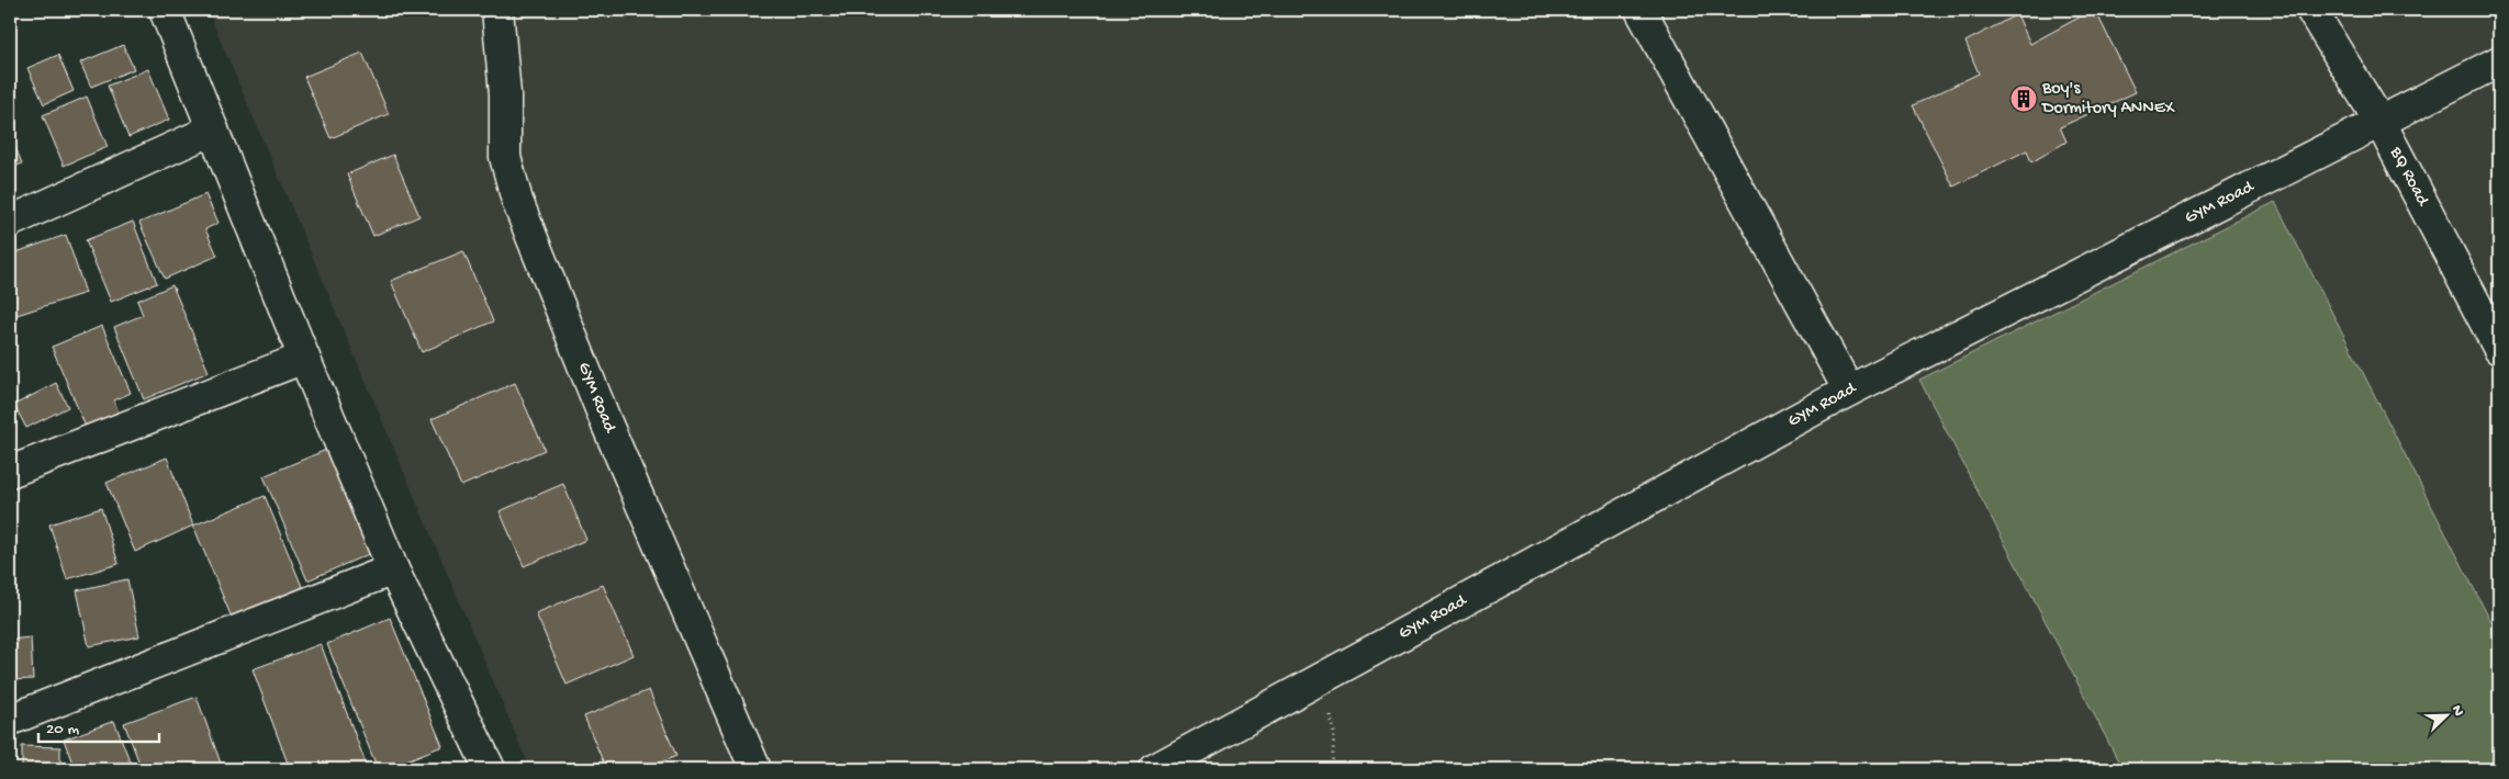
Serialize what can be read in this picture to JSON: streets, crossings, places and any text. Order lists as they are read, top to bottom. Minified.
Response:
{"streets":{"street":["BQ Road","GYM Road"]},"crossings":[["BQ Road","GYM Road"]],"places":{"building":["Boy's Dormitory ANNEX"]},"scale_bar":"20 m","north":"top right"}
